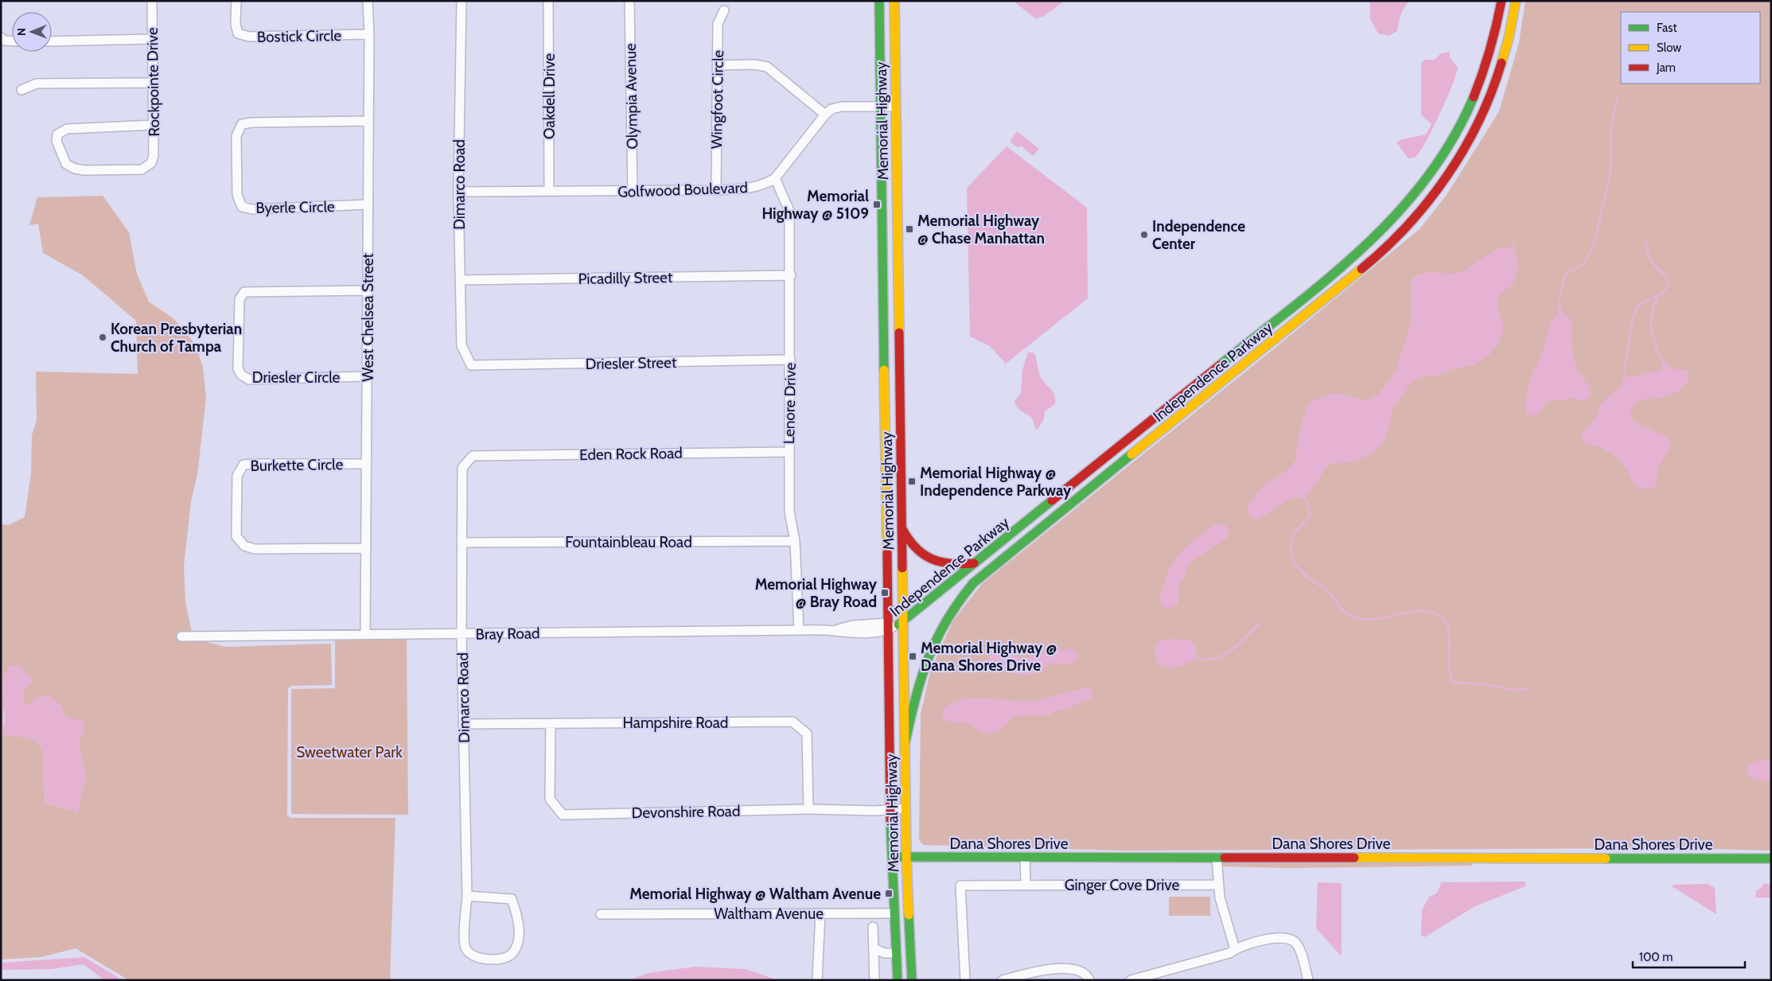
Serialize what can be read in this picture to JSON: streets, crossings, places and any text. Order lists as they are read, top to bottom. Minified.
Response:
{"streets":{"main road":["Memorial Highway","Independence Parkway","Dana Shores Drive"],"street":["Bostick Circle","Rockpointe Drive","Oakdell Drive","Olympia Avenue","Wingfoot Circle","Dimarco Road","Golfwood Boulevard","Byerle Circle","Picadilly Street","West Chelsea Street","Driesler Street","Driesler Circle","Lenore Drive","Eden Rock Road","Burkette Circle","Fountainbleau Road","Bray Road","Hampshire Road","Devonshire Road","Ginger Cove Drive","Waltham Avenue"]},"crossings":[["Bostick Circle","West Chelsea Street"],["Oakdell Drive","Golfwood Boulevard"],["Olympia Avenue","Golfwood Boulevard"],["Wingfoot Circle","Golfwood Boulevard"],["Memorial Highway","Golfwood Boulevard"],["Memorial Highway","Independence Parkway"],["Memorial Highway","Bray Road"],["Memorial Highway","Devonshire Road"],["Memorial Highway","Dana Shores Drive"],["Memorial Highway","Waltham Avenue"],["Dimarco Road","Golfwood Boulevard"],["Dimarco Road","Picadilly Street"],["Dimarco Road","Driesler Street"],["Dimarco Road","Eden Rock Road"],["Dimarco Road","Fountainbleau Road"],["Dimarco Road","Bray Road"],["Dimarco Road","Hampshire Road"],["Golfwood Boulevard","Lenore Drive"],["Byerle Circle","West Chelsea Street"],["Picadilly Street","Lenore Drive"],["West Chelsea Street","Driesler Circle"],["West Chelsea Street","Burkette Circle"],["West Chelsea Street","Bray Road"],["Driesler Street","Lenore Drive"],["Independence Parkway","Bray Road"],["Lenore Drive","Eden Rock Road"],["Lenore Drive","Fountainbleau Road"],["Lenore Drive","Bray Road"],["Hampshire Road","Devonshire Road"]],"parks":["Sweetwater Park"],"places":{"transit":["Memorial Highway @ 5109","Memorial Highway @ Chase Manhattan","Memorial Highway @ Independence Parkway","Memorial Highway @ Bray Road","Memorial Highway @ Dana Shores Drive","Memorial Highway @ Waltham Avenue"],"other":["Independence Center","Korean Presbyterian Church of Tampa"]},"legend":["Fast","Slow","Jam"],"scale_bar":"100 m","north":"left"}
